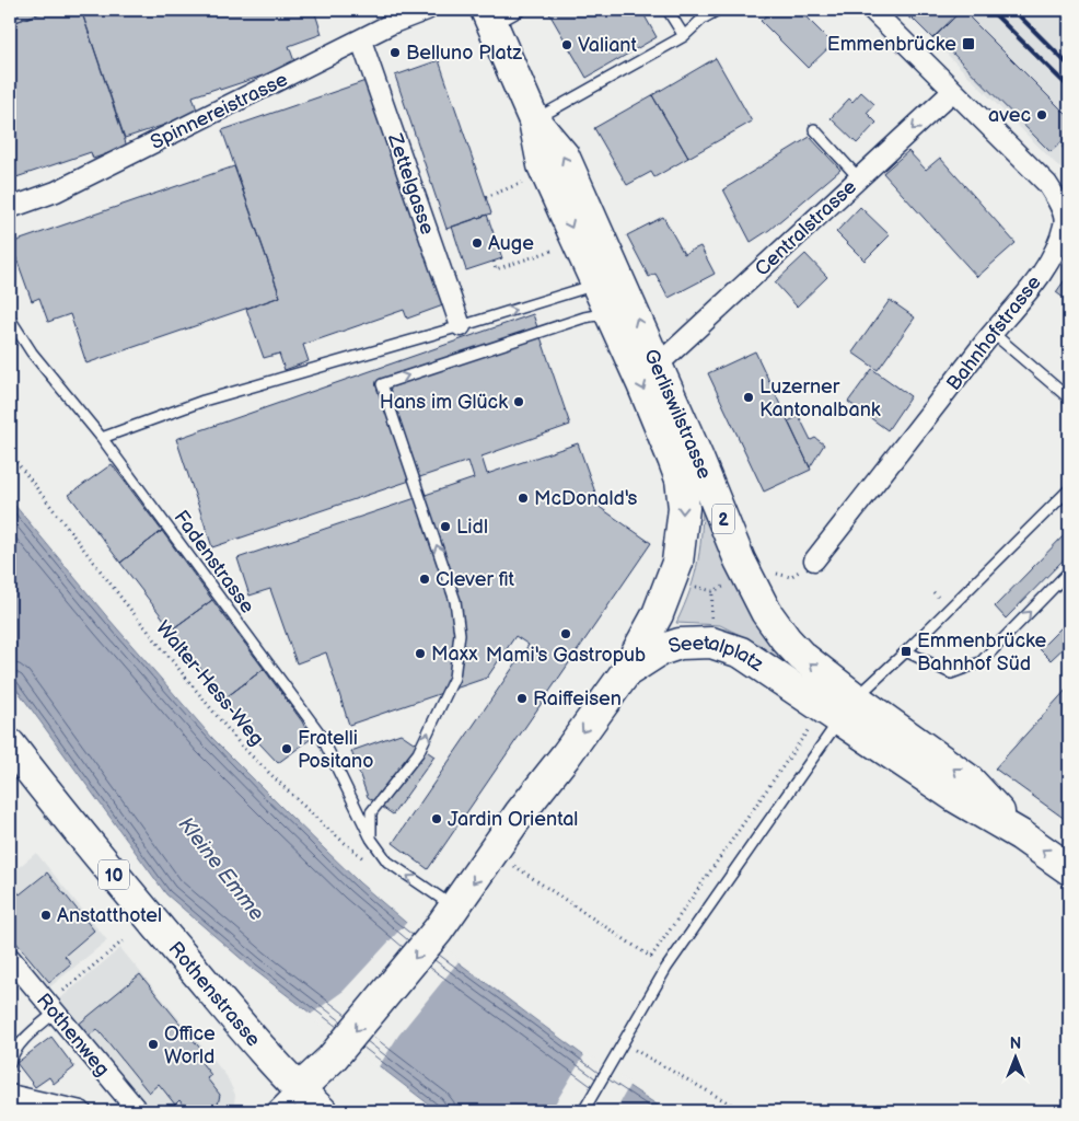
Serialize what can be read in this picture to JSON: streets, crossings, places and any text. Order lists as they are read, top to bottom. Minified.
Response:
{"streets":{"main road":["Gerliswilstrasse","2","Seetalplatz","10","Rothenstrasse"],"street":["Spinnereistrasse","Zettelgasse","Centralstrasse","Bahnhofstrasse","Rothenweg"],"lane":["Fadenstrasse"],"path":["Walter-Hess-Weg"]},"crossings":[["Spinnereistrasse","Zettelgasse"],["Centralstrasse","Bahnhofstrasse"],["Centralstrasse","Gerliswilstrasse"],["Gerliswilstrasse","Seetalplatz"],["2","Fadenstrasse"],["2","Seetalplatz"],["2","Rothenstrasse"],["Fadenstrasse","Seetalplatz"]],"one_way":["Seetalplatz"],"water":["Kleine Emme"],"places":{"transit":["Emmenbrücke","Emmenbrücke Bahnhof Süd"],"other":["Valiant","Belluno Platz","avec","Auge","Luzerner Kantonalbank","Hans im Glück","McDonald's","Lidl","Clever fit","Mami's Gastropub","Maxx","Raiffeisen","Fratelli Positano","Jardin Oriental","Anstatthotel","Office World"]},"north":"top"}
